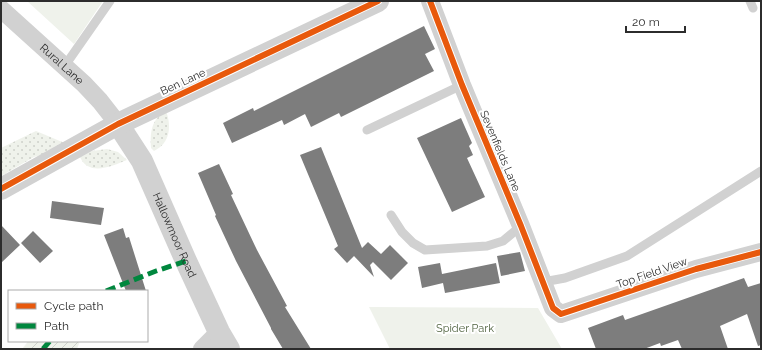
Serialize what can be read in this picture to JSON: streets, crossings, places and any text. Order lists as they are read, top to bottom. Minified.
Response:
{"streets":{"street":["Rural Lane","Ben Lane","Sevenfields Lane","Hallowmoor Road","Top Field View"]},"crossings":[["Rural Lane","Ben Lane"],["Rural Lane","Hallowmoor Road"],["Ben Lane","Hallowmoor Road"],["Sevenfields Lane","Top Field View"]],"parks":["Spider Park"],"legend":["Cycle path","Path"],"scale_bar":"20 m"}
